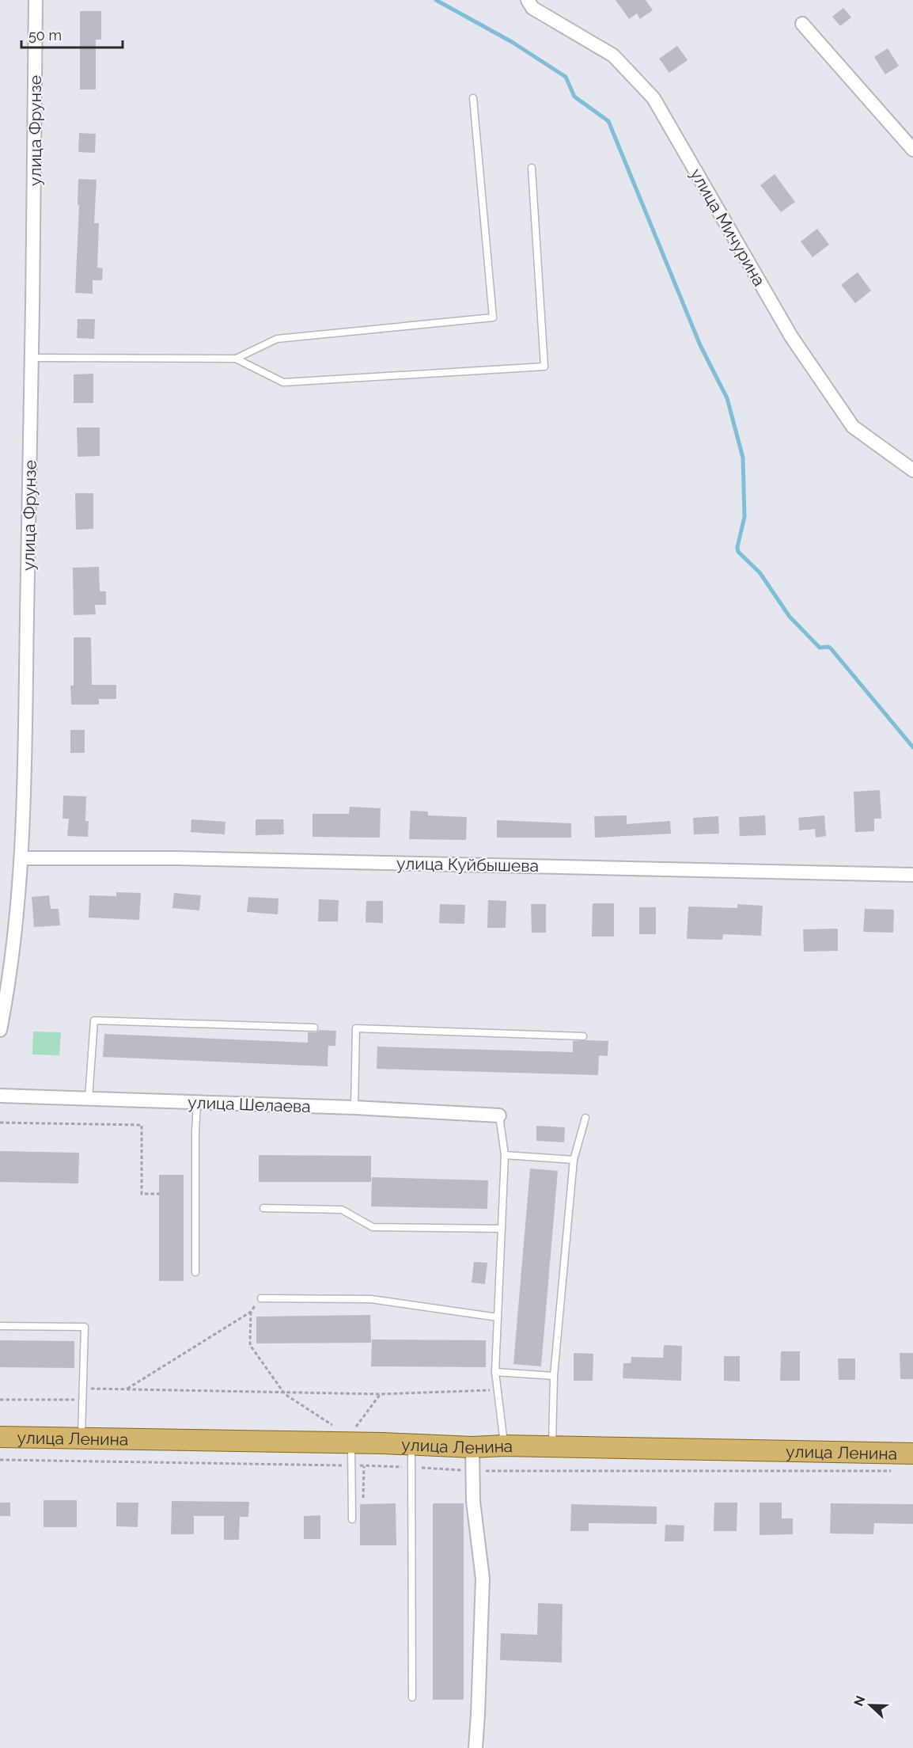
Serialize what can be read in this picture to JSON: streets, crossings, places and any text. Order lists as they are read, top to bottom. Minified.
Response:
{"streets":{"main road":["улица Ленина"],"street":["улица Фрунзе","улица Мичурина","улица Куйбышева","улица Шелаева"]},"crossings":[["улица Фрунзе","улица Куйбышева"]],"scale_bar":"50 m","north":"left"}
